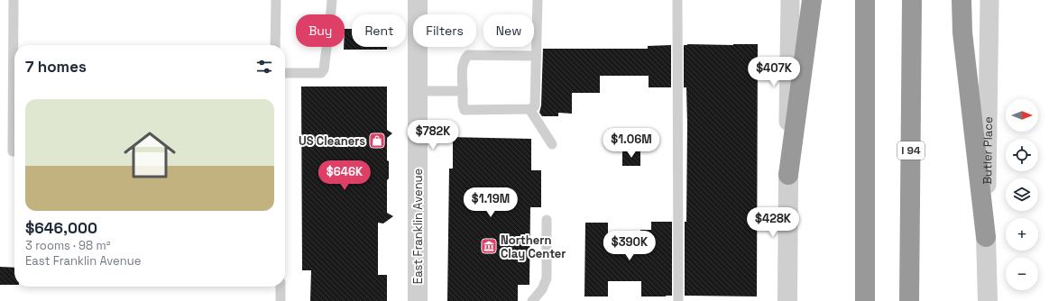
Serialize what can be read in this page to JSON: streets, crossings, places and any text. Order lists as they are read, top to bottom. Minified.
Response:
{"streets":{"highway":["I 94"],"street":["Butler Place","East Franklin Avenue"]},"places":{"shop":["US Cleaners"],"museum":["Northern Clay Center"]},"north":"right","page":{"chip":["Buy","Rent","Filters","New"],"heading":"7 homes","price":["$407K","$782K","$1.06M","$646K","$1.19M","$428K","$390K"],"list":[{"name":"$646,000","note":"3 rooms · 98 m² · East Franklin Avenue"}],"map_buttons":["+","−"]}}
